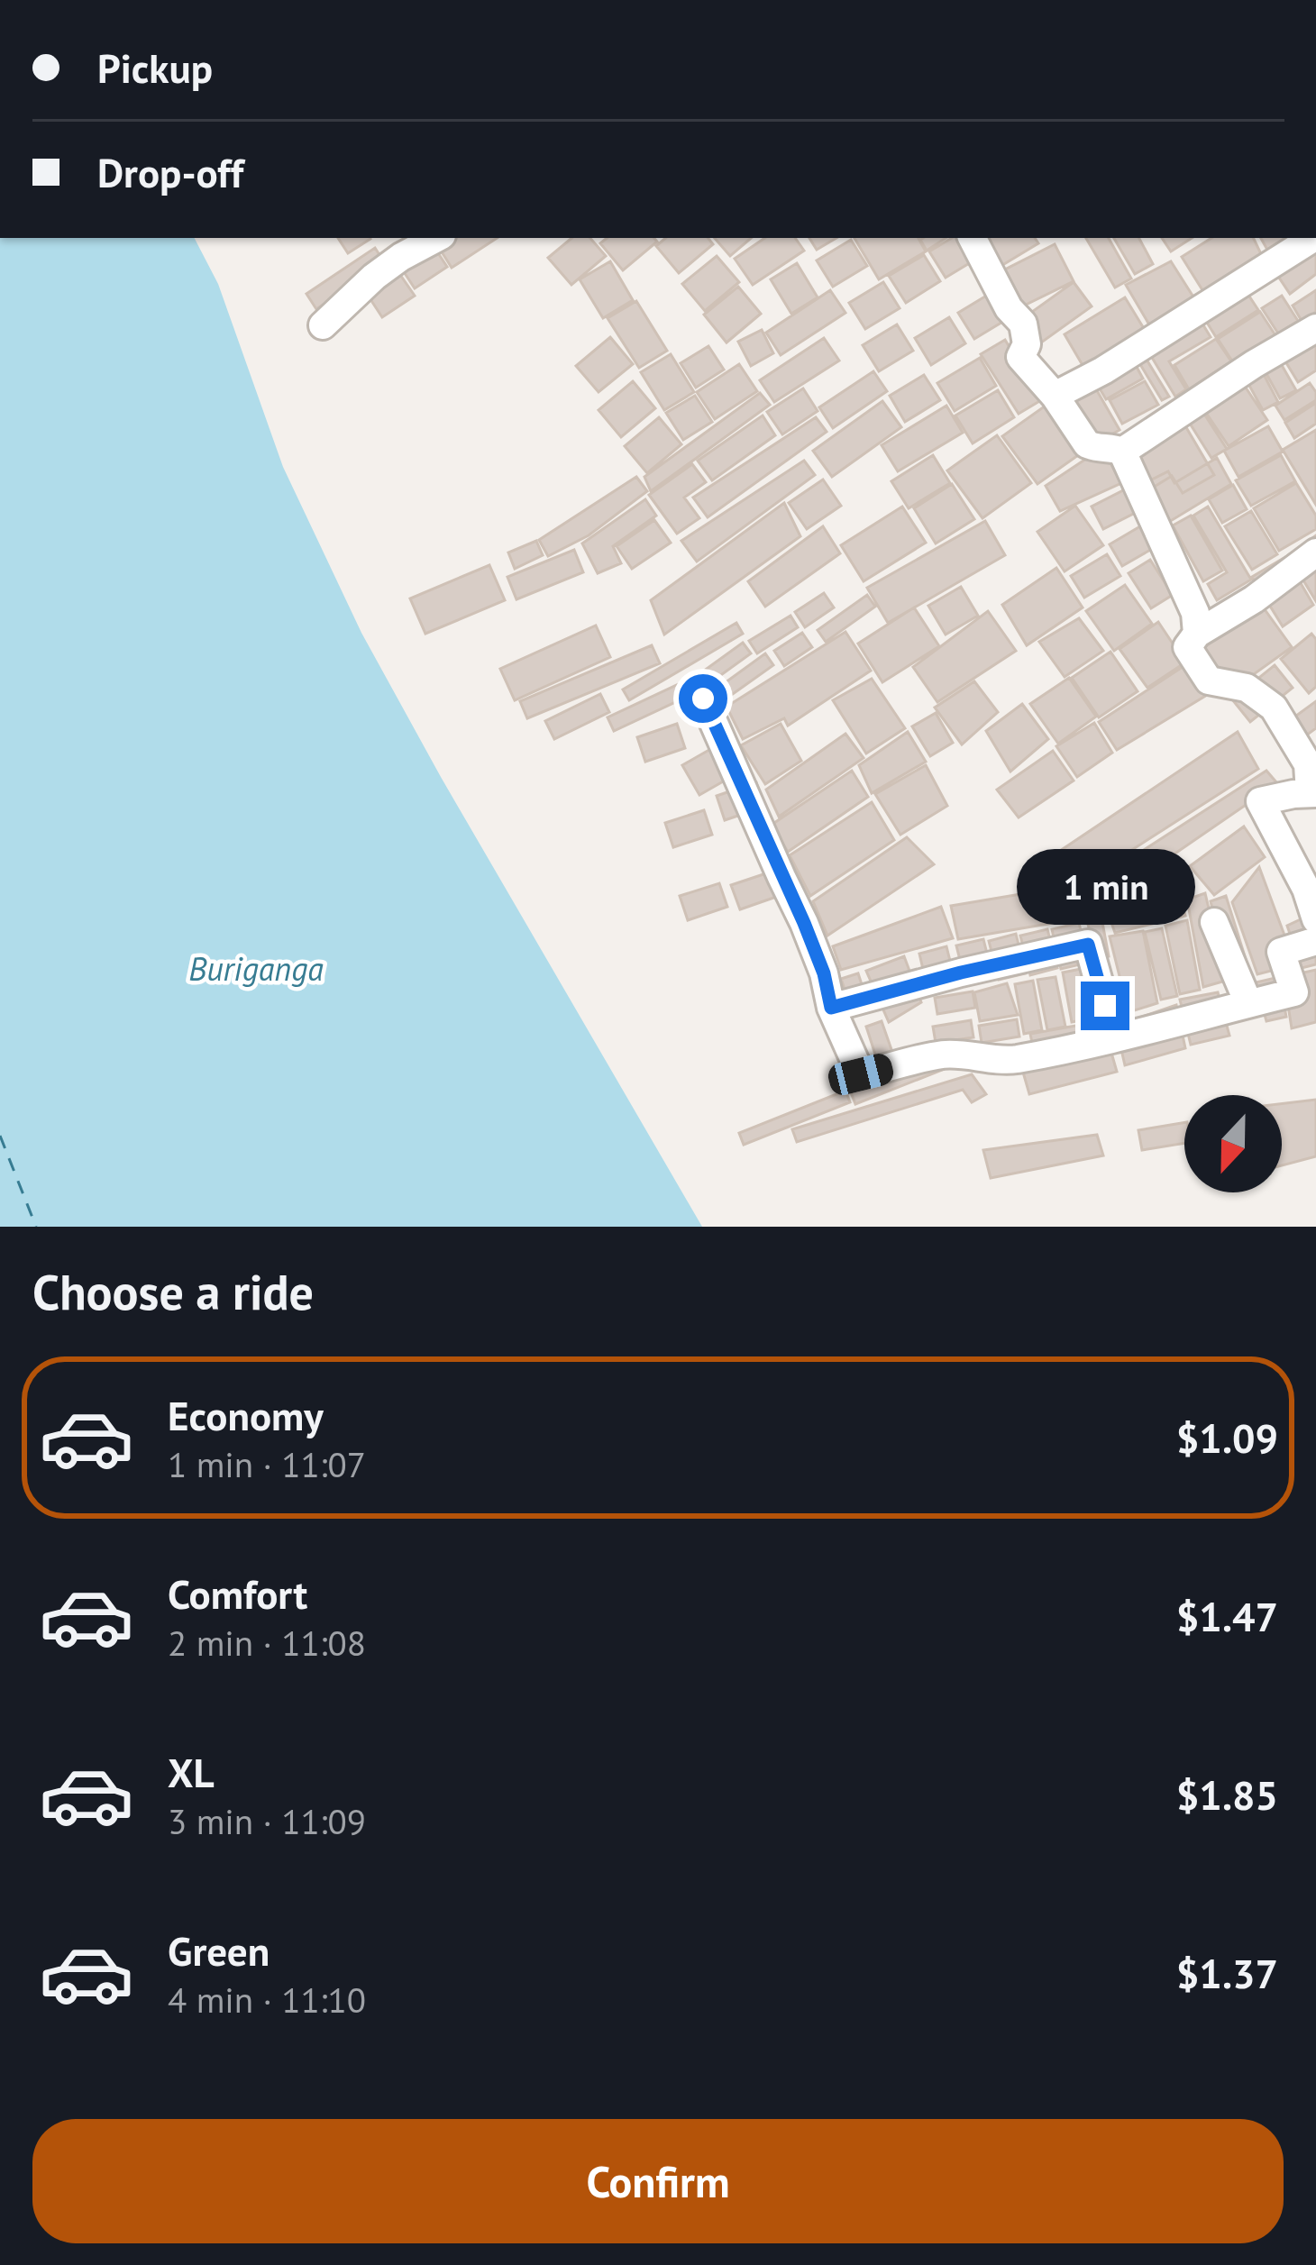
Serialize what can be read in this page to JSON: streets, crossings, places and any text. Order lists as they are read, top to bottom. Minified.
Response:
{"water":["Buriganga"],"north":"bottom","page":{"banner":["Pickup","Drop-off"],"bubble":"1 min","heading":"Choose a ride","list":[{"name":"Economy","note":"1 min · 11:07","value":"$1.09"},{"name":"Comfort","note":"2 min · 11:08","value":"$1.47"},{"name":"XL","note":"3 min · 11:09","value":"$1.85"},{"name":"Green","note":"4 min · 11:10","value":"$1.37"}],"buttons":"Confirm"}}
